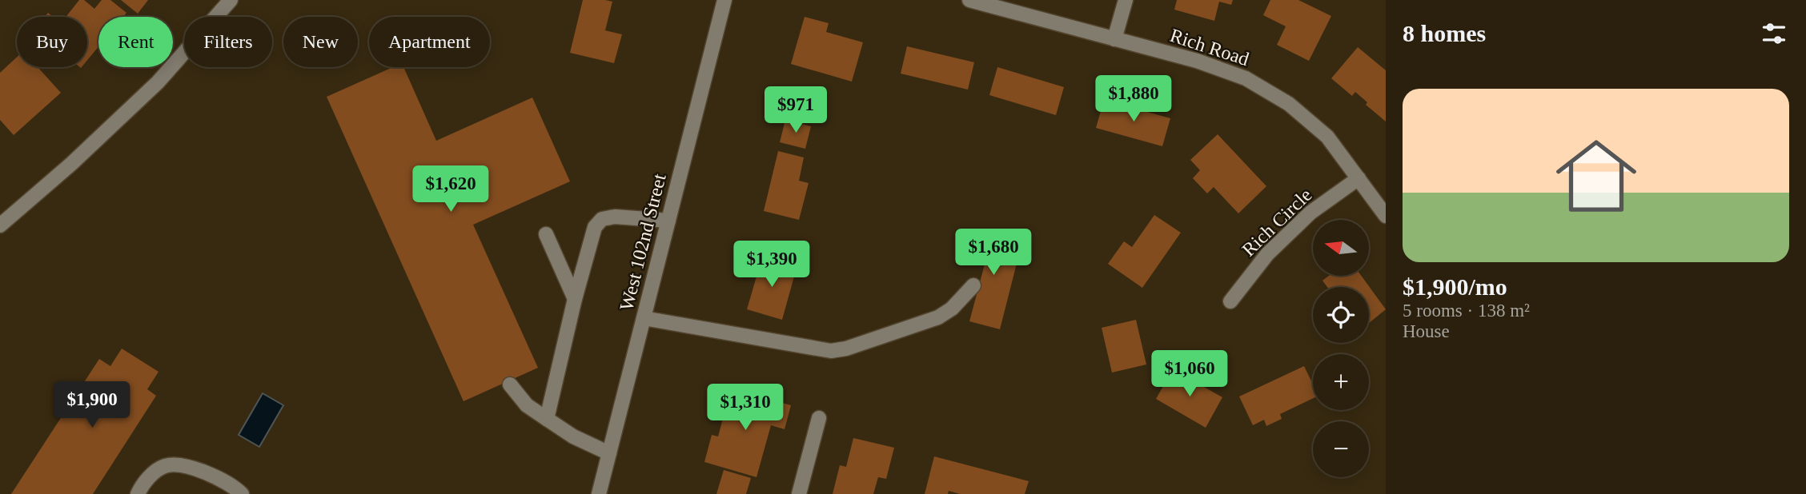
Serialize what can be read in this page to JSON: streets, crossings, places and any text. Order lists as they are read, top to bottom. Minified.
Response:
{"streets":{"street":["Rich Road","Rich Circle","West 102nd Street"]},"crossings":[["Rich Road","Rich Circle"]],"north":"left","page":{"heading":"8 homes","chip":["Buy","Rent","Filters","New","Apartment"],"list":[{"name":"$1,900/mo","note":"5 rooms · 138 m² · House"}],"price":["$1,880","$971","$1,620","$1,680","$1,390","$1,060","$1,900","$1,310"],"map_buttons":["+","−"]}}
